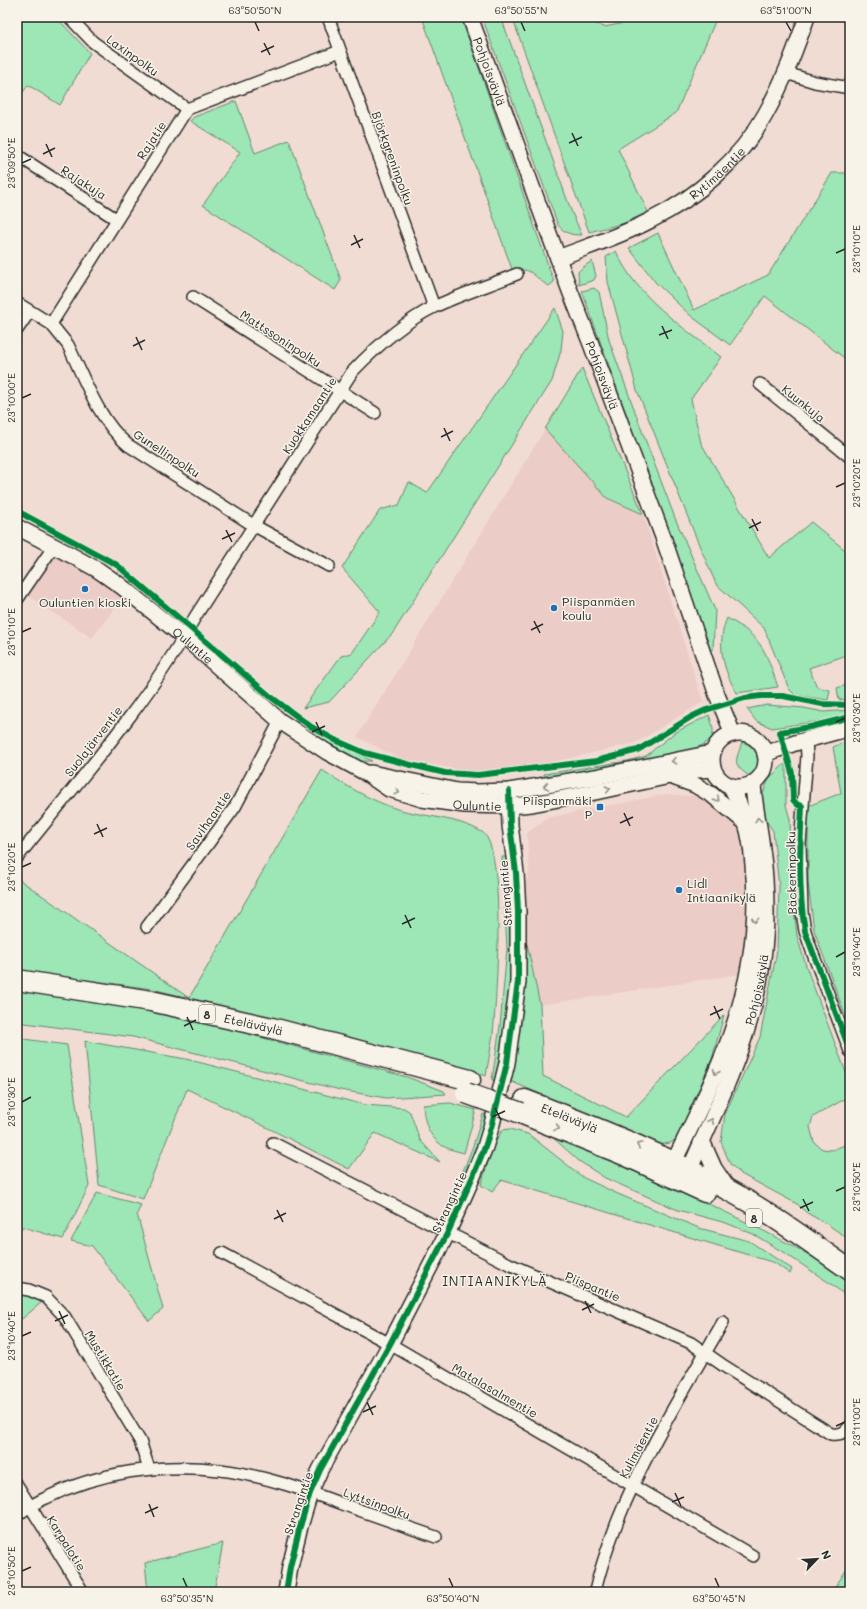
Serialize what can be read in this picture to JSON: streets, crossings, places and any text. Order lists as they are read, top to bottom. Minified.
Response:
{"streets":{"highway":["8","Eteläväylä"],"main road":["Pohjoisväylä","Rytimäentie","Ouluntie","Strangintie"],"street":["Laxinpolku","Rajatie","Björkgreninpolku","Rajakuja","Mattssoninpolku","Kuunkuja","Kuokkamaantie","Gunellinpolku","Suolajärventie","Savihaantie","Bäckeninpolku","Piispantie","Mustikkatie","Matalasalmentie","Kulimäentie","Lyttsinpolku","Karpalotie"]},"crossings":[["Laxinpolku","Rajatie"],["Pohjoisväylä","Rytimäentie"],["Pohjoisväylä","Ouluntie"],["Pohjoisväylä","8"],["Pohjoisväylä","Eteläväylä"],["Rajatie","Rajakuja"],["Rajatie","Gunellinpolku"],["Björkgreninpolku","Kuokkamaantie"],["Mattssoninpolku","Kuokkamaantie"],["Kuokkamaantie","Gunellinpolku"],["Kuokkamaantie","Ouluntie"],["Kuokkamaantie","Suolajärventie"],["Ouluntie","Suolajärventie"],["Ouluntie","Savihaantie"],["Ouluntie","Strangintie"],["Strangintie","Piispantie"],["Strangintie","Matalasalmentie"],["Strangintie","Lyttsinpolku"],["8","Eteläväylä"],["Piispantie","Kulimäentie"],["Mustikkatie","Lyttsinpolku"],["Matalasalmentie","Kulimäentie"],["Lyttsinpolku","Karpalotie"]],"districts":["INTIAANIKYLÄ"],"places":{"other":["Ouluntien kioski","Piispanmäen koulu","Lidl Intiaanikylä"],"transit":["Piispanmäki P"]},"north":"top right","coordinates":["63°50'50\"N","63°50'55\"N","63°51'00\"N","23°09'50\"E","23°10'10\"E","23°10'00\"E","23°10'20\"E","23°10'30\"E","23°10'40\"E","23°10'50\"E","23°11'00\"E","63°50'35\"N","63°50'40\"N","63°50'45\"N"]}
